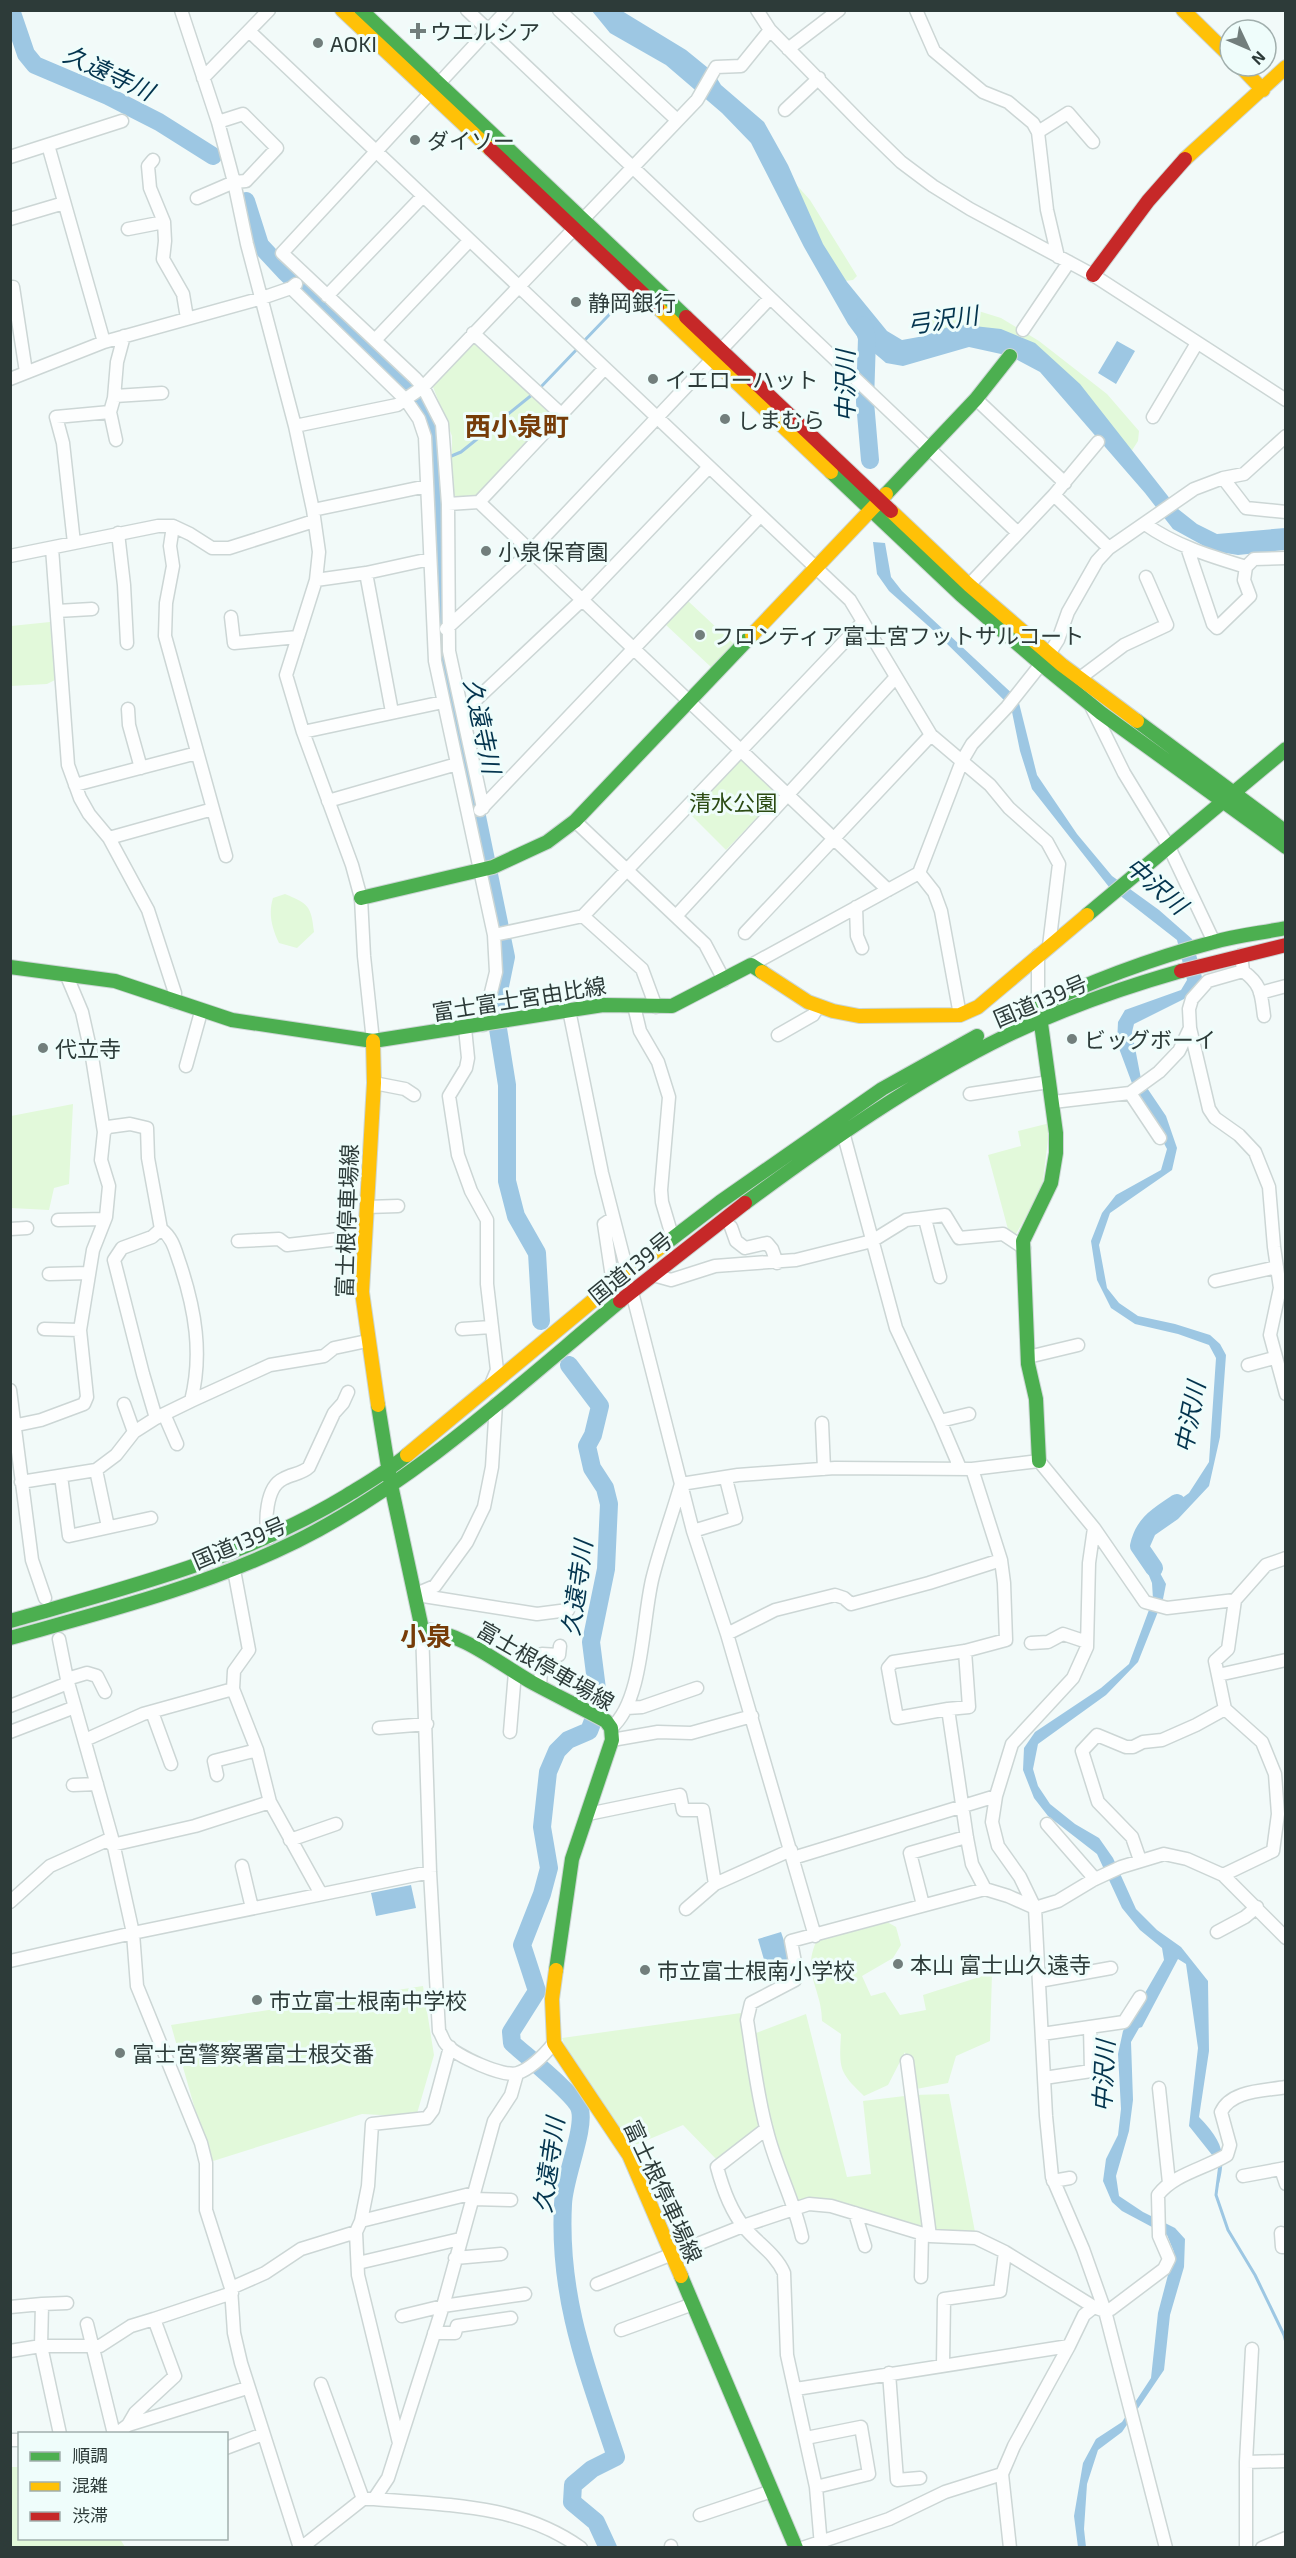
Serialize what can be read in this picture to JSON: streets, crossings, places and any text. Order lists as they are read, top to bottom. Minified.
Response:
{"streets":{"main road":["富士富士宮由比線","国道139号","富士根停車場線"]},"crossings":[["富士富士宮由比線","富士根停車場線"],["国道139号","富士根停車場線"]],"districts":["西小泉町","小泉"],"water":["久遠寺川","弓沢川","中沢川"],"parks":["清水公園"],"places":{"health":["ウエルシア"],"other":["AOKI","ダイソー","静岡銀行","イエローハット","しまむら","小泉保育園","フロンティア富士宮フットサルコート","ビッグボーイ","代立寺","本山 富士山久遠寺","市立富士根南小学校","市立富士根南中学校","富士宮警察署富士根交番"]},"legend":["順調","混雑","渋滞"],"north":"bottom right"}
